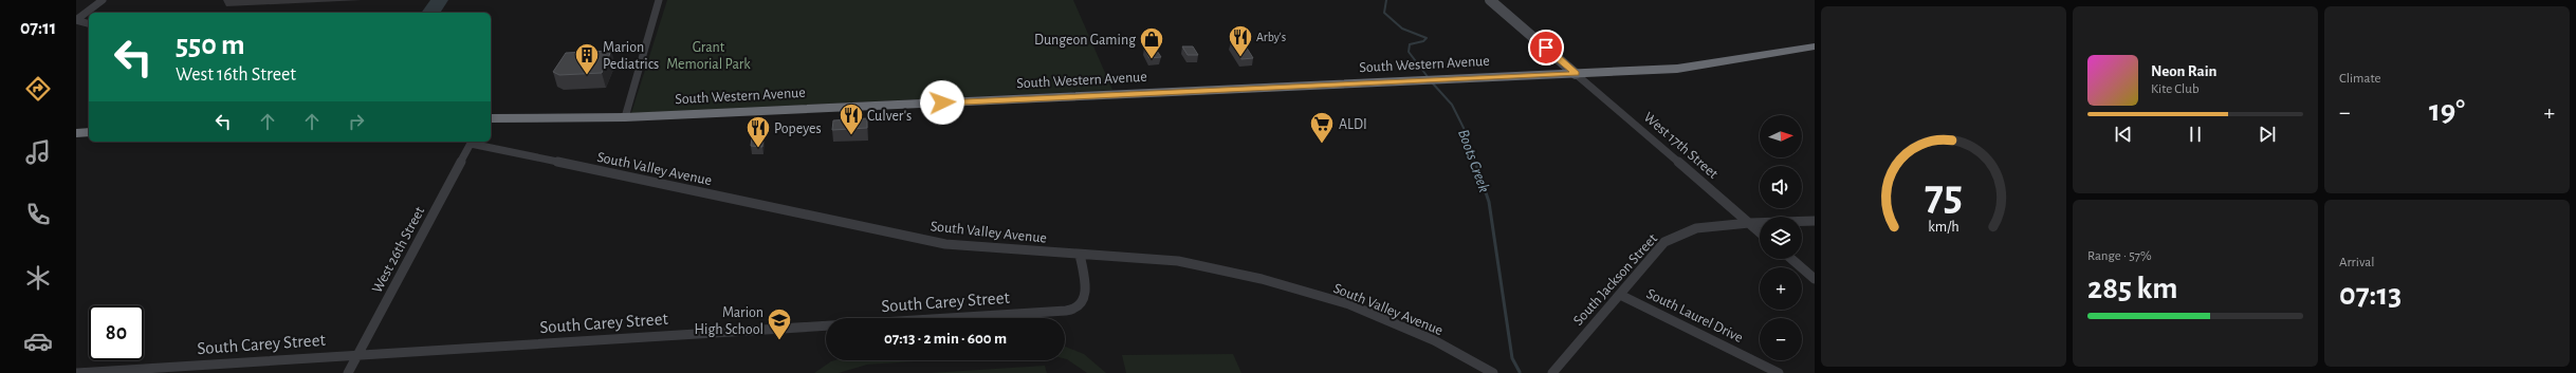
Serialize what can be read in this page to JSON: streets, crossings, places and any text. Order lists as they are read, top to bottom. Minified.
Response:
{"streets":{"highway":["South Western Avenue"],"street":["West 17th Street","South Valley Avenue","West 26th Street","South Jackson Street","South Carey Street","South Laurel Drive"]},"crossings":[["South Western Avenue","West 17th Street"],["West 17th Street","South Jackson Street"],["South Valley Avenue","West 26th Street"],["South Valley Avenue","South Carey Street"],["West 26th Street","South Carey Street"],["South Jackson Street","South Laurel Drive"]],"water":["Boots Creek"],"parks":["Grant Memorial Park"],"places":{"restaurant":["Arby's","Culver's","Popeyes"],"shop":["Dungeon Gaming"],"building":["Marion Pediatrics"],"supermarket":["ALDI"],"school or university":["Marion High School"]},"north":"right","page":{"tabs":"07:11","tile":["Climate",["Range · 57%","285 km"],["Arrival","07:13"]],"turn":["550 m","West 16th Street"],"song":["Neon Rain","Kite Club"],"heat":["−","19°","+"],"map_buttons":["+","−"],"limit":"80","trip":"07:13 · 2 min · 600 m","gauge":["75","km/h"]}}
